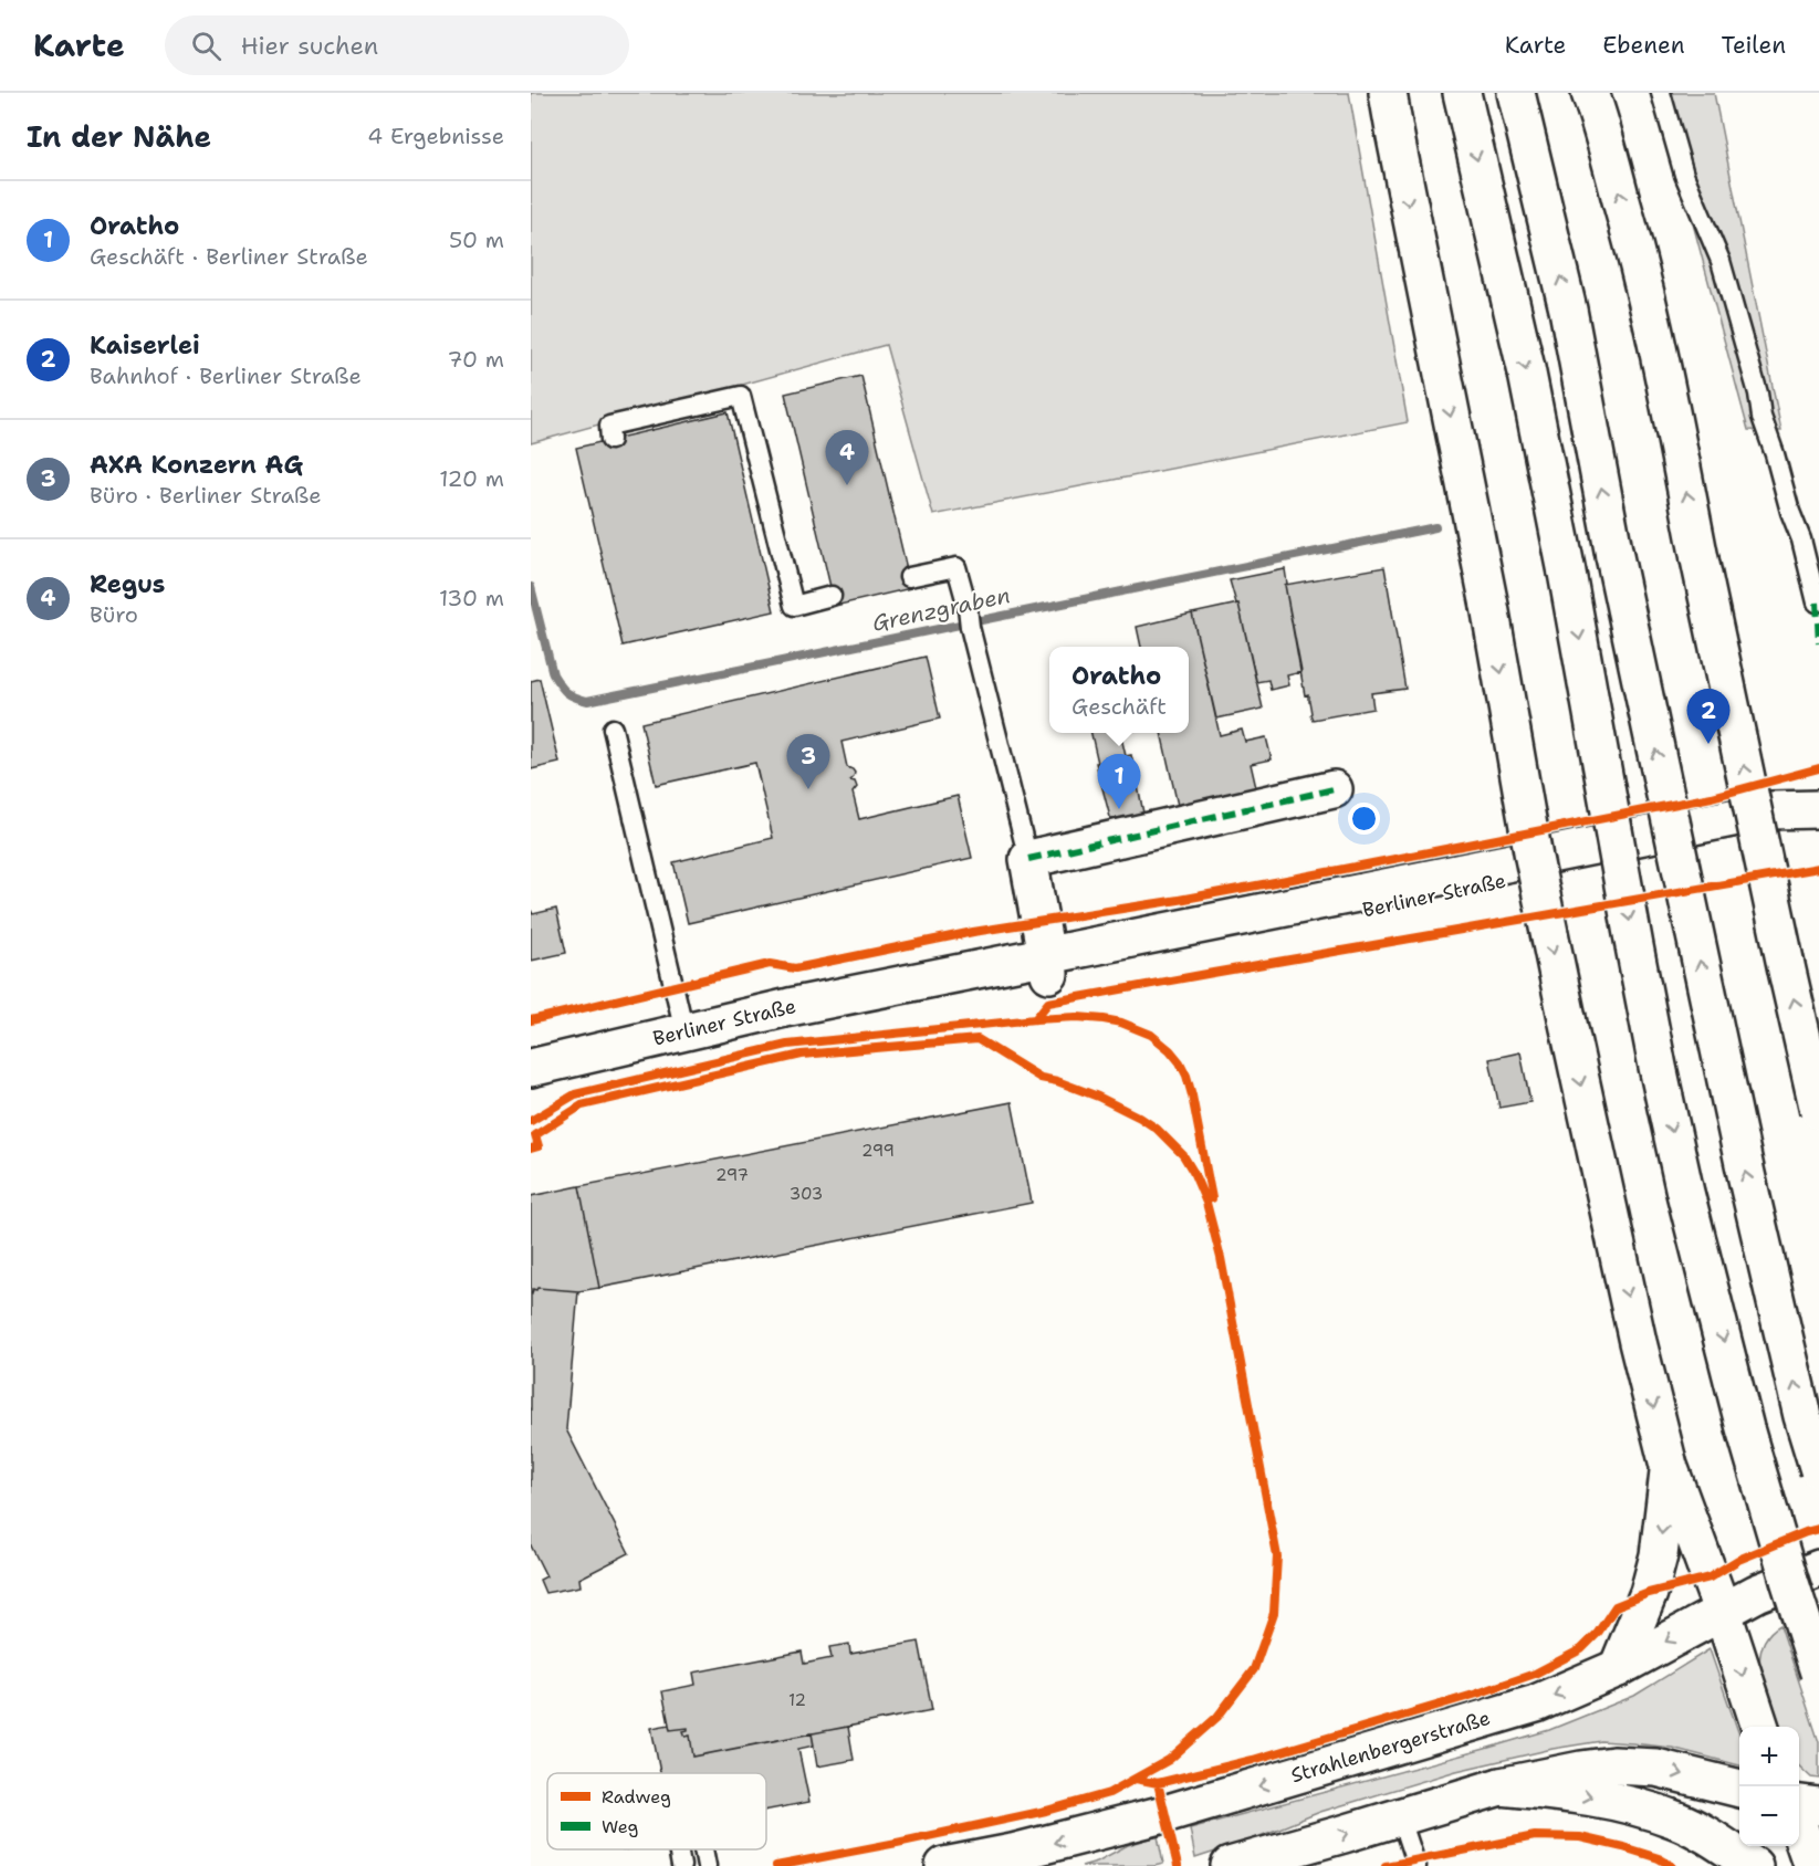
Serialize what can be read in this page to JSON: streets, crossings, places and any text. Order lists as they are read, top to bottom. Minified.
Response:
{"streets":{"main road":["Berliner Straße","Strahlenbergerstraße"]},"water":["Grenzgraben"],"house_numbers":["299","297","303","12"],"legend":["Radweg","Weg"],"page":{"header":"Karte","search":"Hier suchen","nav":["Karte","Ebenen","Teilen"],"heading":["In der Nähe","4 Ergebnisse"],"list":[{"mark":"1","name":"Oratho","note":"Geschäft · Berliner Straße","value":"50 m"},{"mark":"2","name":"Kaiserlei","note":"Bahnhof · Berliner Straße","value":"70 m"},{"mark":"3","name":"AXA Konzern AG","note":"Büro · Berliner Straße","value":"120 m"},{"mark":"4","name":"Regus","note":"Büro","value":"130 m"}],"pins":["4","2","3","1"],"popup":["Oratho","Geschäft"],"map_buttons":["+","−"]}}
